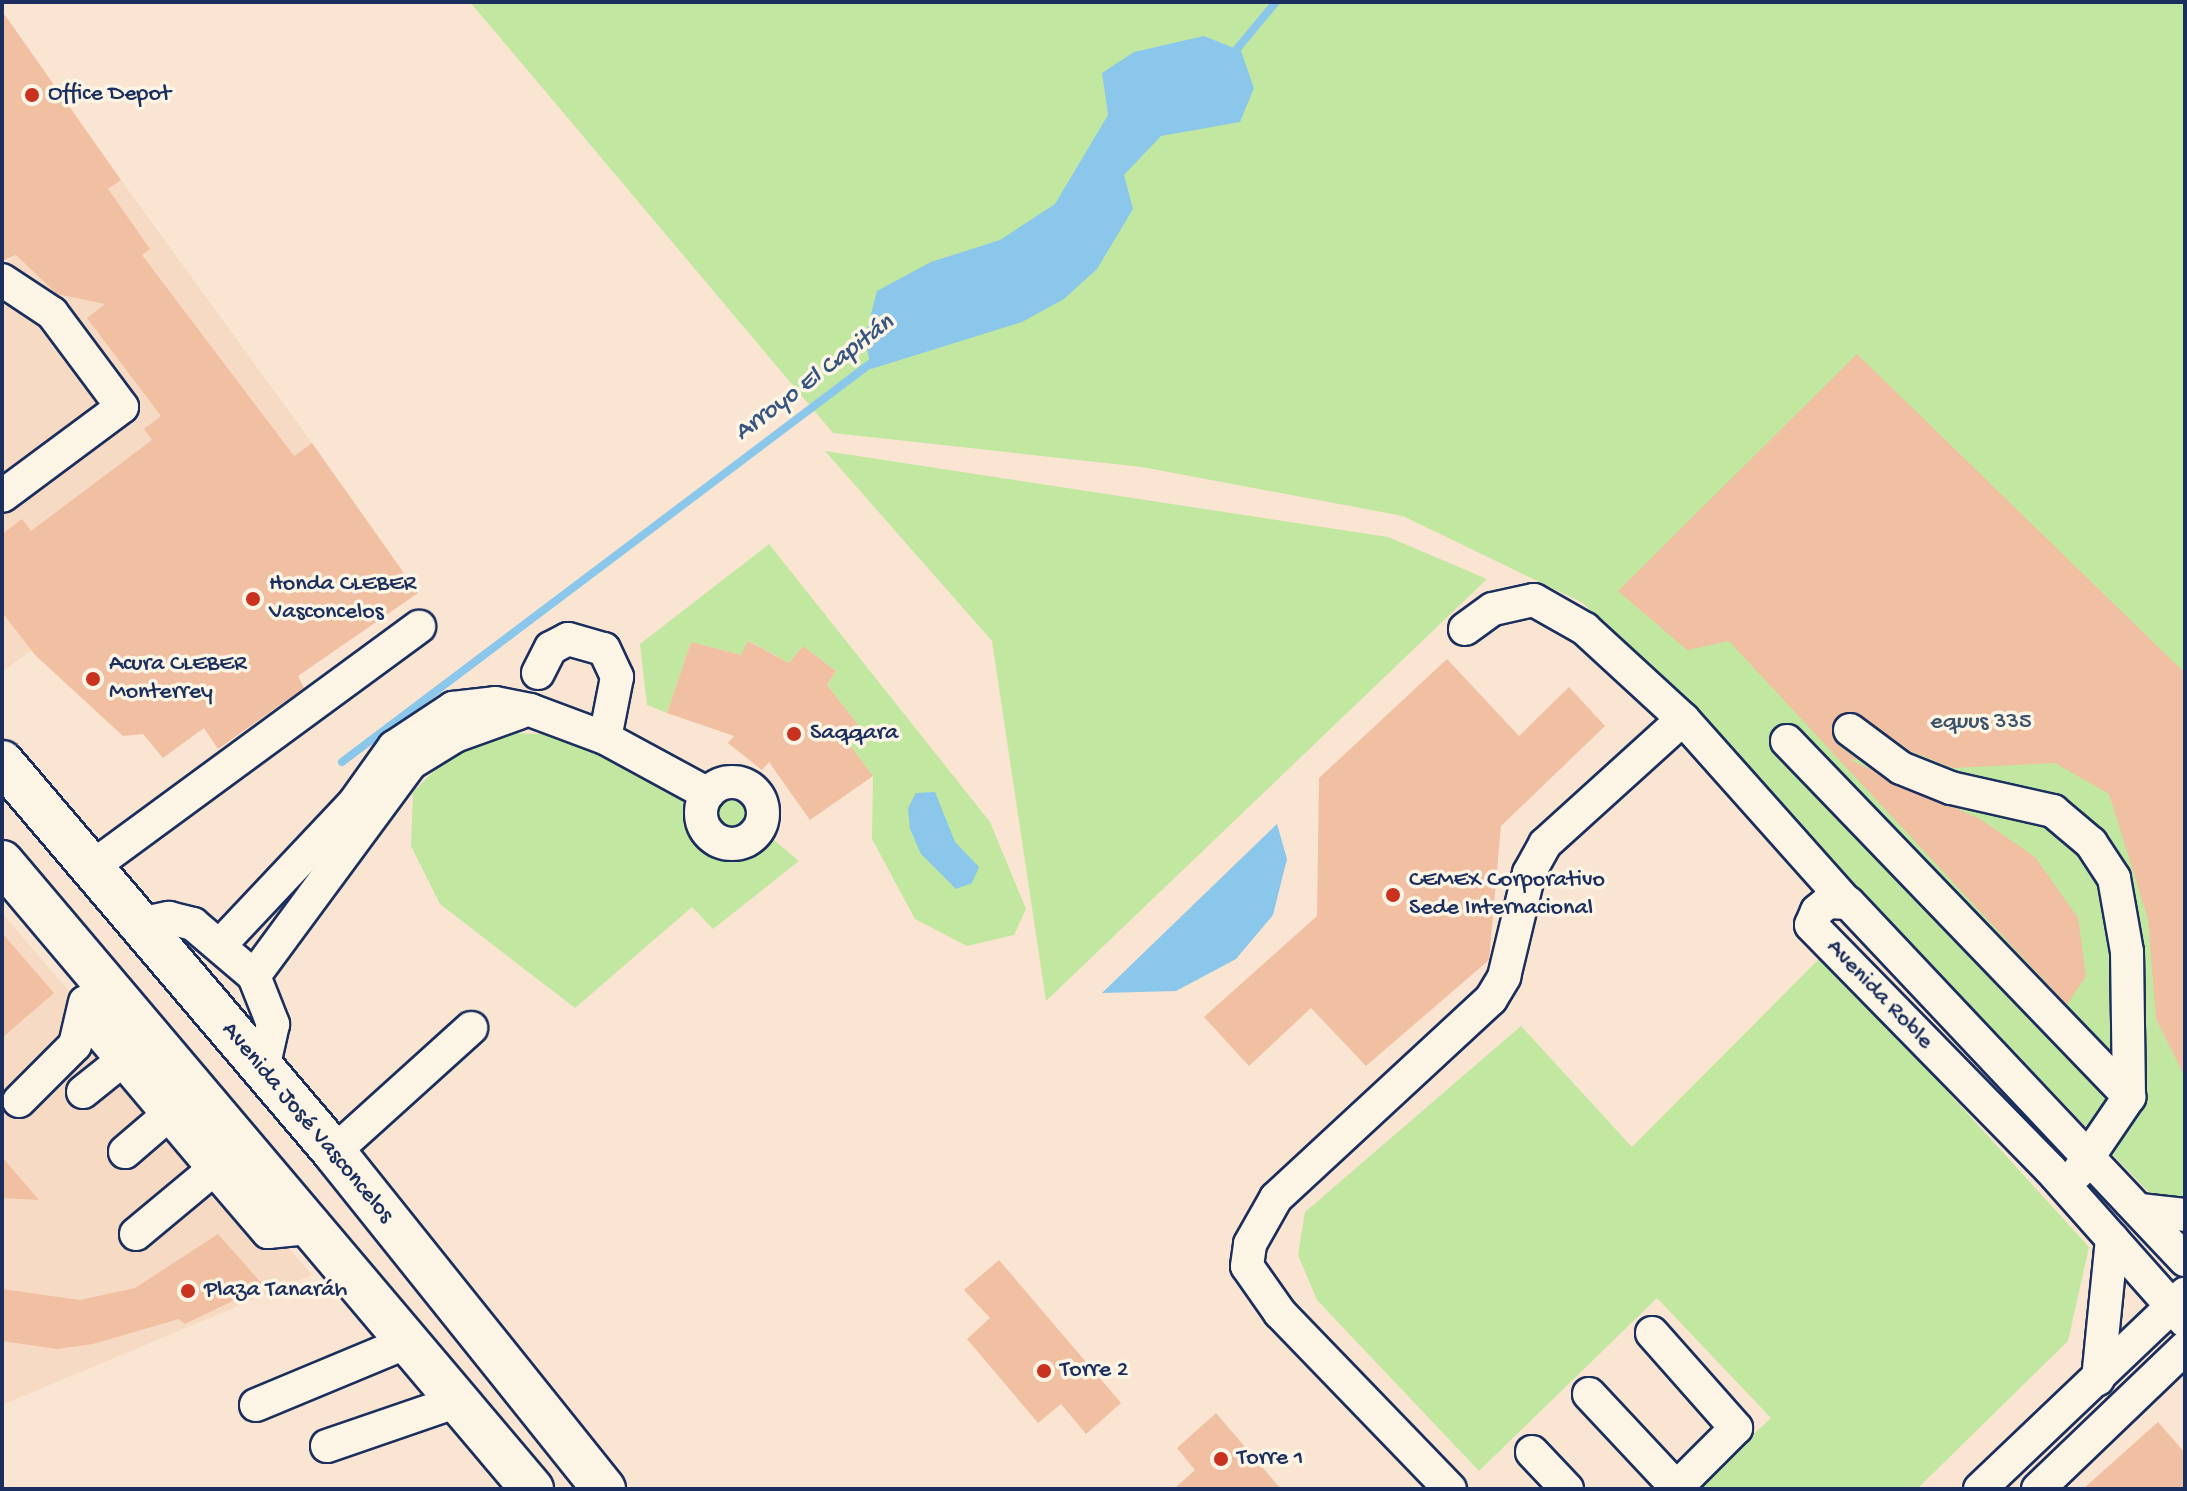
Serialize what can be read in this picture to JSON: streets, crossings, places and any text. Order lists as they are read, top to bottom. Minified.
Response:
{"streets":{"main road":["Avenida José Vasconcelos"],"street":["Avenida Roble"]},"water":["Arroyo El Capitán"],"parks":["equus 335"],"places":["Office Depot","Honda CLEBER Vasconcelos","Acura CLEBER Monterrey","Saqqara","CEMEX Corporativo Sede Internacional","Plaza Tanaráh","Torre 2","Torre 1"]}
